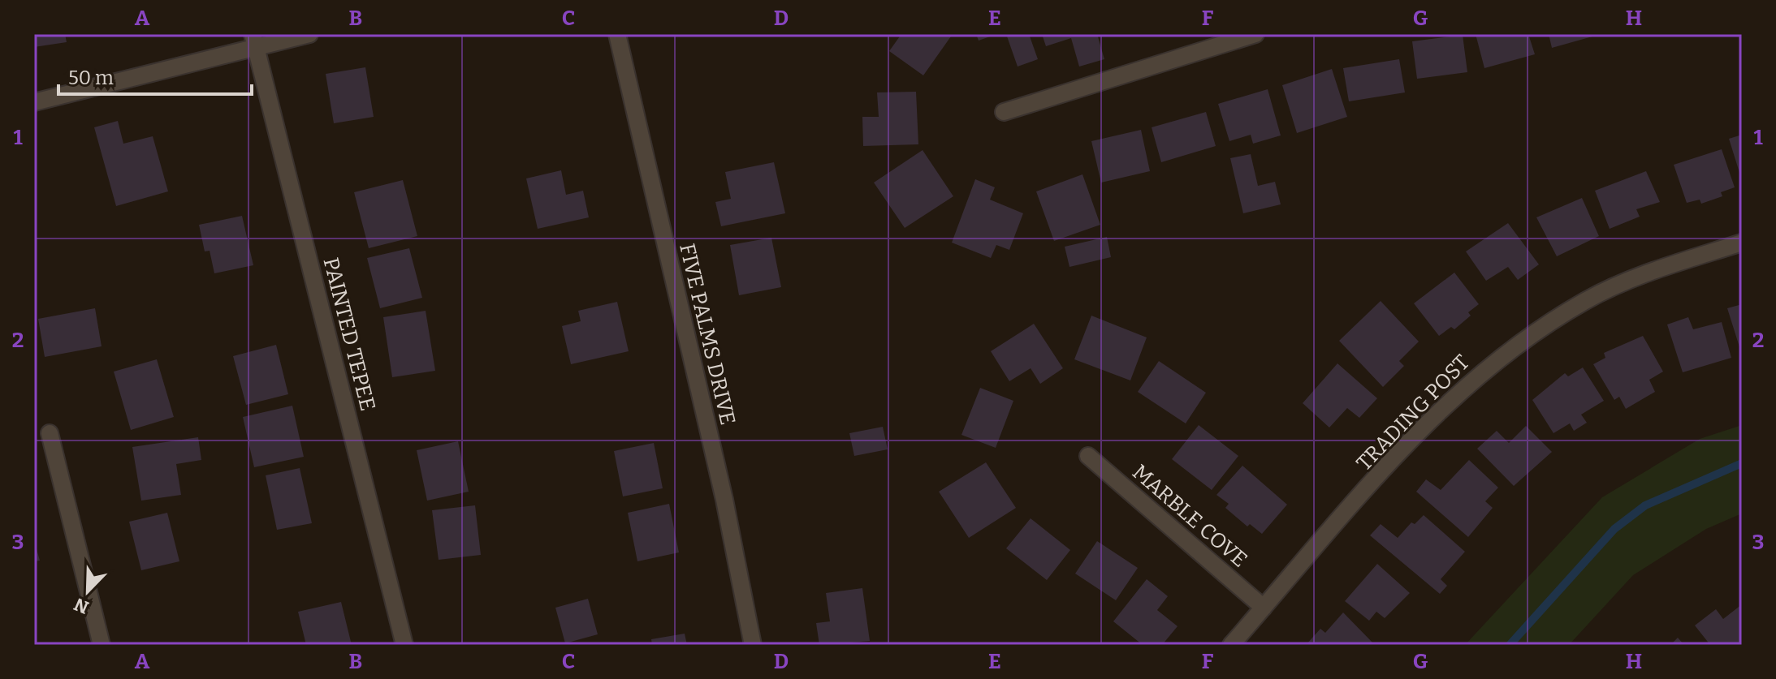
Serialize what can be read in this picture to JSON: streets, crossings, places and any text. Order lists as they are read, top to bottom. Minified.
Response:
{"streets":{"street":["PAINTED TEPEE","FIVE PALMS DRIVE","TRADING POST","MARBLE COVE"]},"crossings":[["TRADING POST","MARBLE COVE"]],"scale_bar":"50 m","north":"bottom left","grid":{"columns":["A","B","C","D","E","F","G","H"],"rows":["1","2","3"]}}
